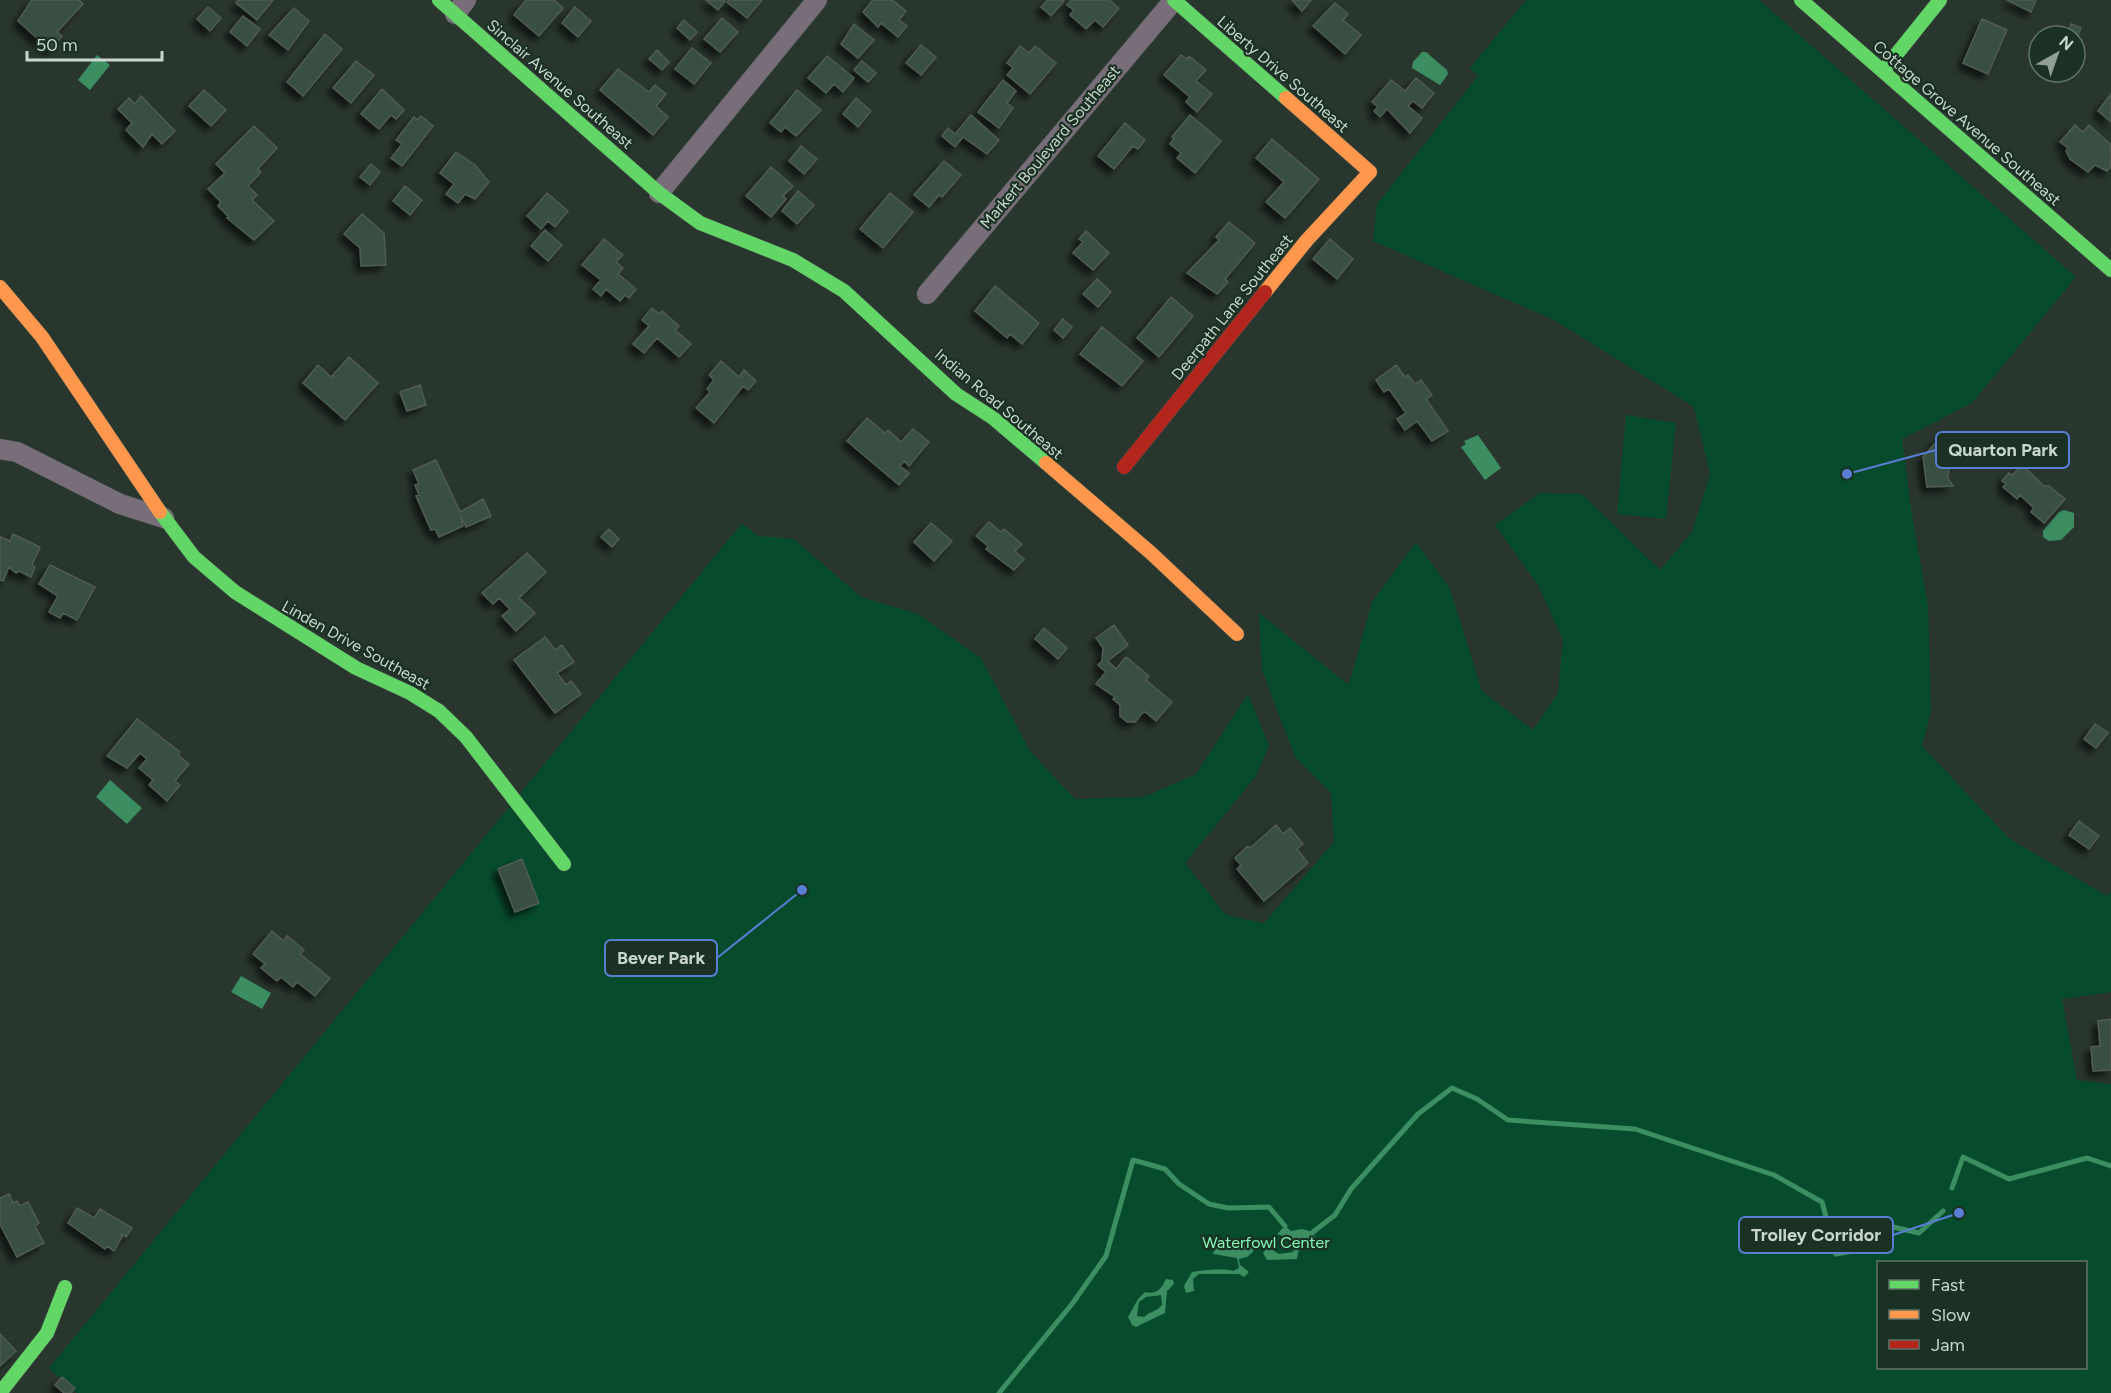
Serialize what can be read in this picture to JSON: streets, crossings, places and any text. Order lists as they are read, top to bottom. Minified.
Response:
{"streets":{"street":["Liberty Drive Southeast","Sinclair Avenue Southeast","Cottage Grove Avenue Southeast","Markert Boulevard Southeast","Deerpath Lane Southeast","Indian Road Southeast","Linden Drive Southeast"]},"crossings":[["Liberty Drive Southeast","Markert Boulevard Southeast"],["Liberty Drive Southeast","Deerpath Lane Southeast"],["Sinclair Avenue Southeast","Indian Road Southeast"]],"parks":["Waterfowl Center"],"places":["Quarton Park","Bever Park","Trolley Corridor"],"legend":["Fast","Slow","Jam"],"scale_bar":"50 m","north":"top right"}
